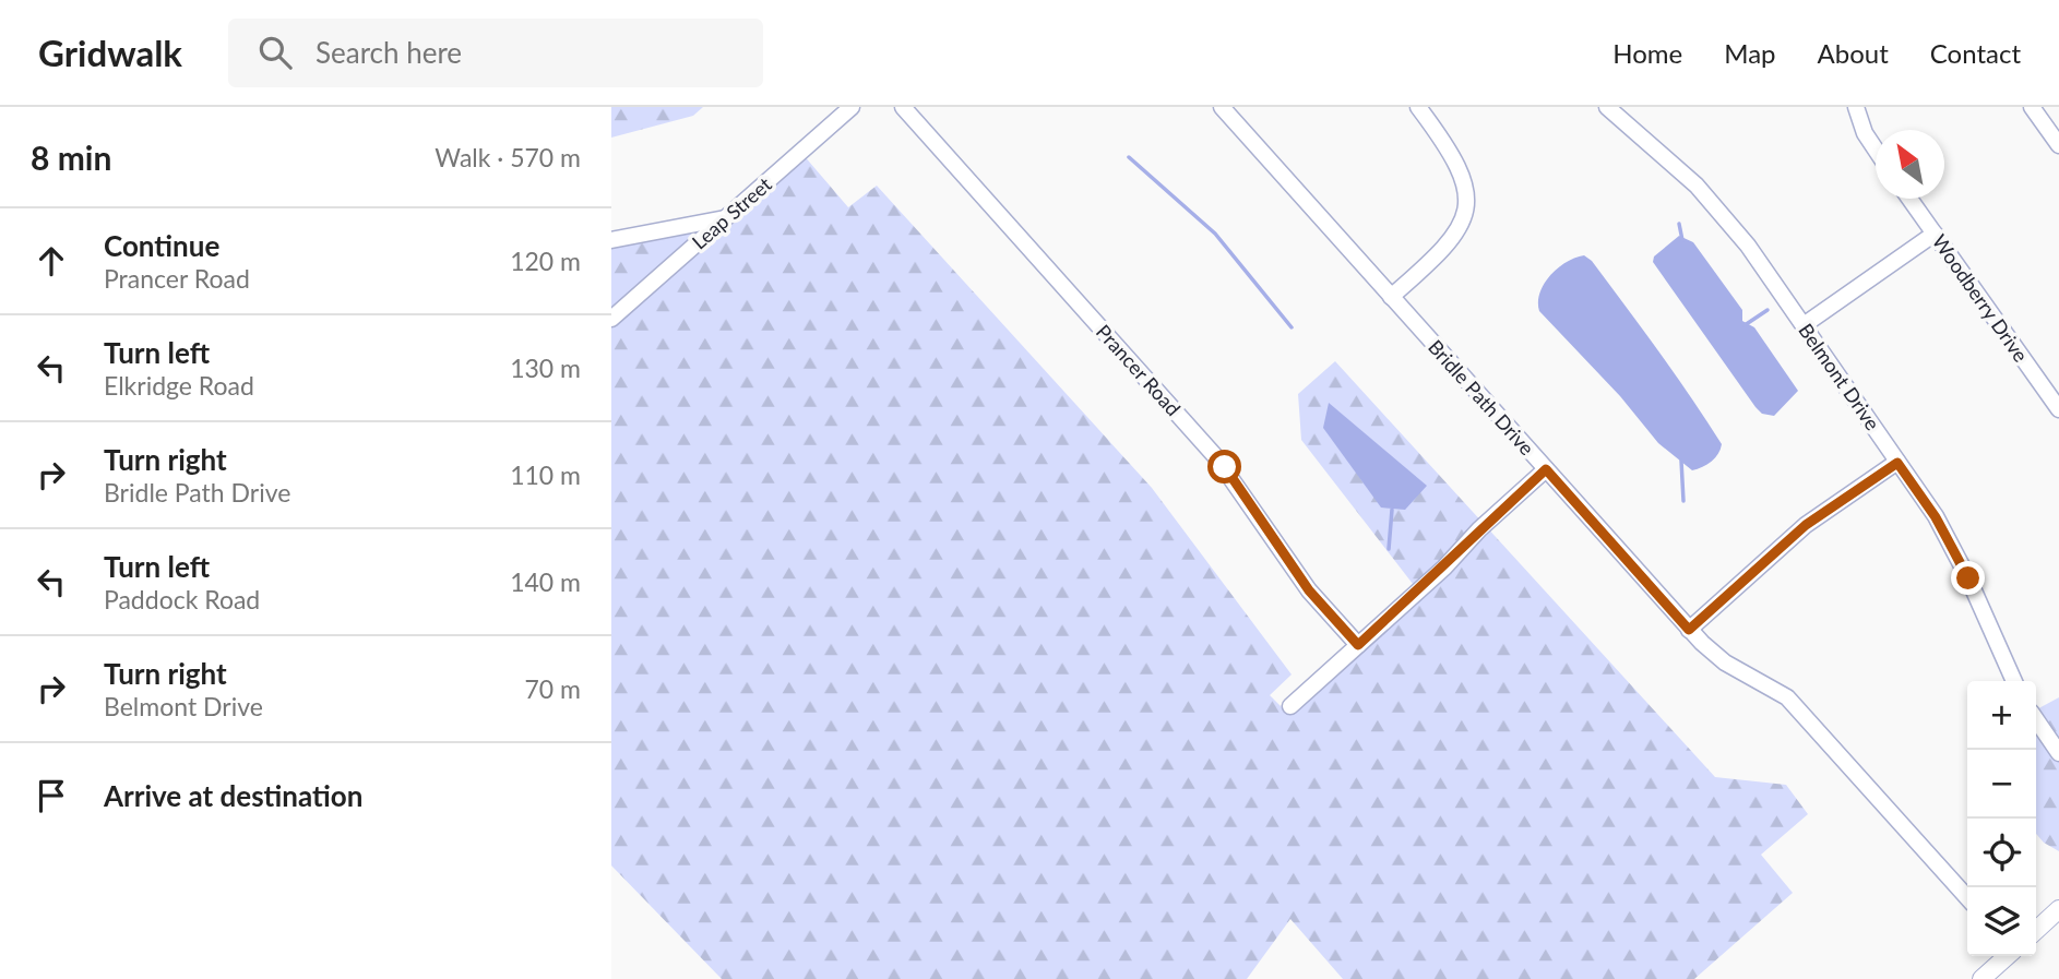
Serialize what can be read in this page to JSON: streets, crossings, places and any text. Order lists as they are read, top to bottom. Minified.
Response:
{"streets":{"street":["Leap Street","Woodberry Drive","Prancer Road","Belmont Drive","Bridle Path Drive"]},"north":"top left","page":{"header":"Gridwalk","search":"Search here","nav":["Home","Map","About","Contact"],"heading":["8 min","Walk · 570 m"],"list":[["Continue","Prancer Road","120 m"],["Turn left","Elkridge Road","130 m"],["Turn right","Bridle Path Drive","110 m"],["Turn left","Paddock Road","140 m"],["Turn right","Belmont Drive","70 m"],"Arrive at destination"],"map_buttons":["+","−"]}}
